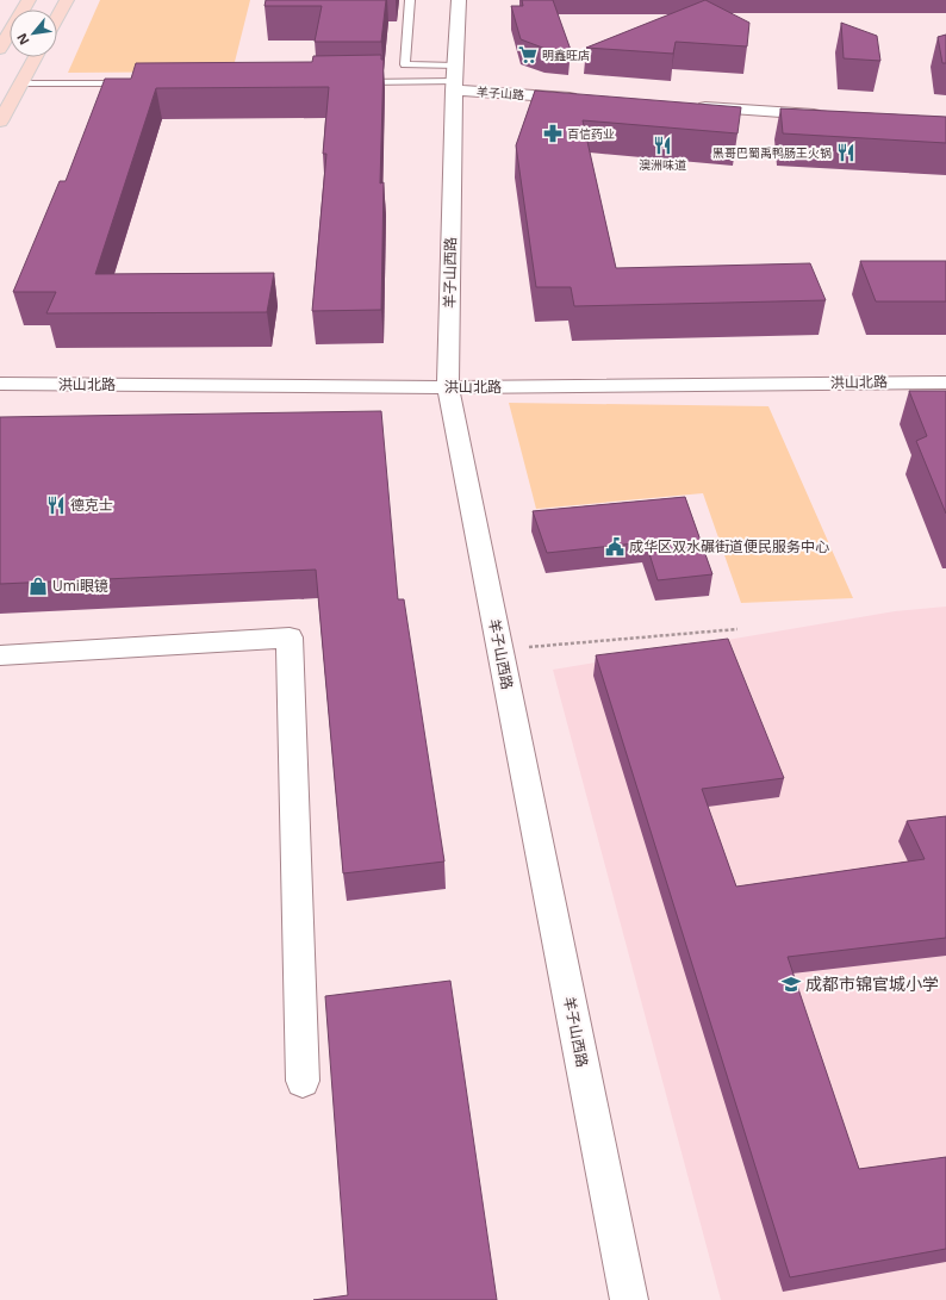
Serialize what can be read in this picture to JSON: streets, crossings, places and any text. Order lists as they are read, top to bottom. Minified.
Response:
{"streets":{"street":["羊子山路","羊子山西路","洪山北路"]},"crossings":[["羊子山路","羊子山西路"],["羊子山西路","洪山北路"]],"places":{"supermarket":["明鑫旺店"],"pharmacy":["百信药业"],"restaurant":["澳洲味道","黑哥巴蜀禹鸭肠王火锅","德克士"],"public building":["成华区双水碾街道便民服务中心"],"shop":["Umi眼镜"],"school or university":["成都市锦官城小学"]},"north":"bottom left"}
